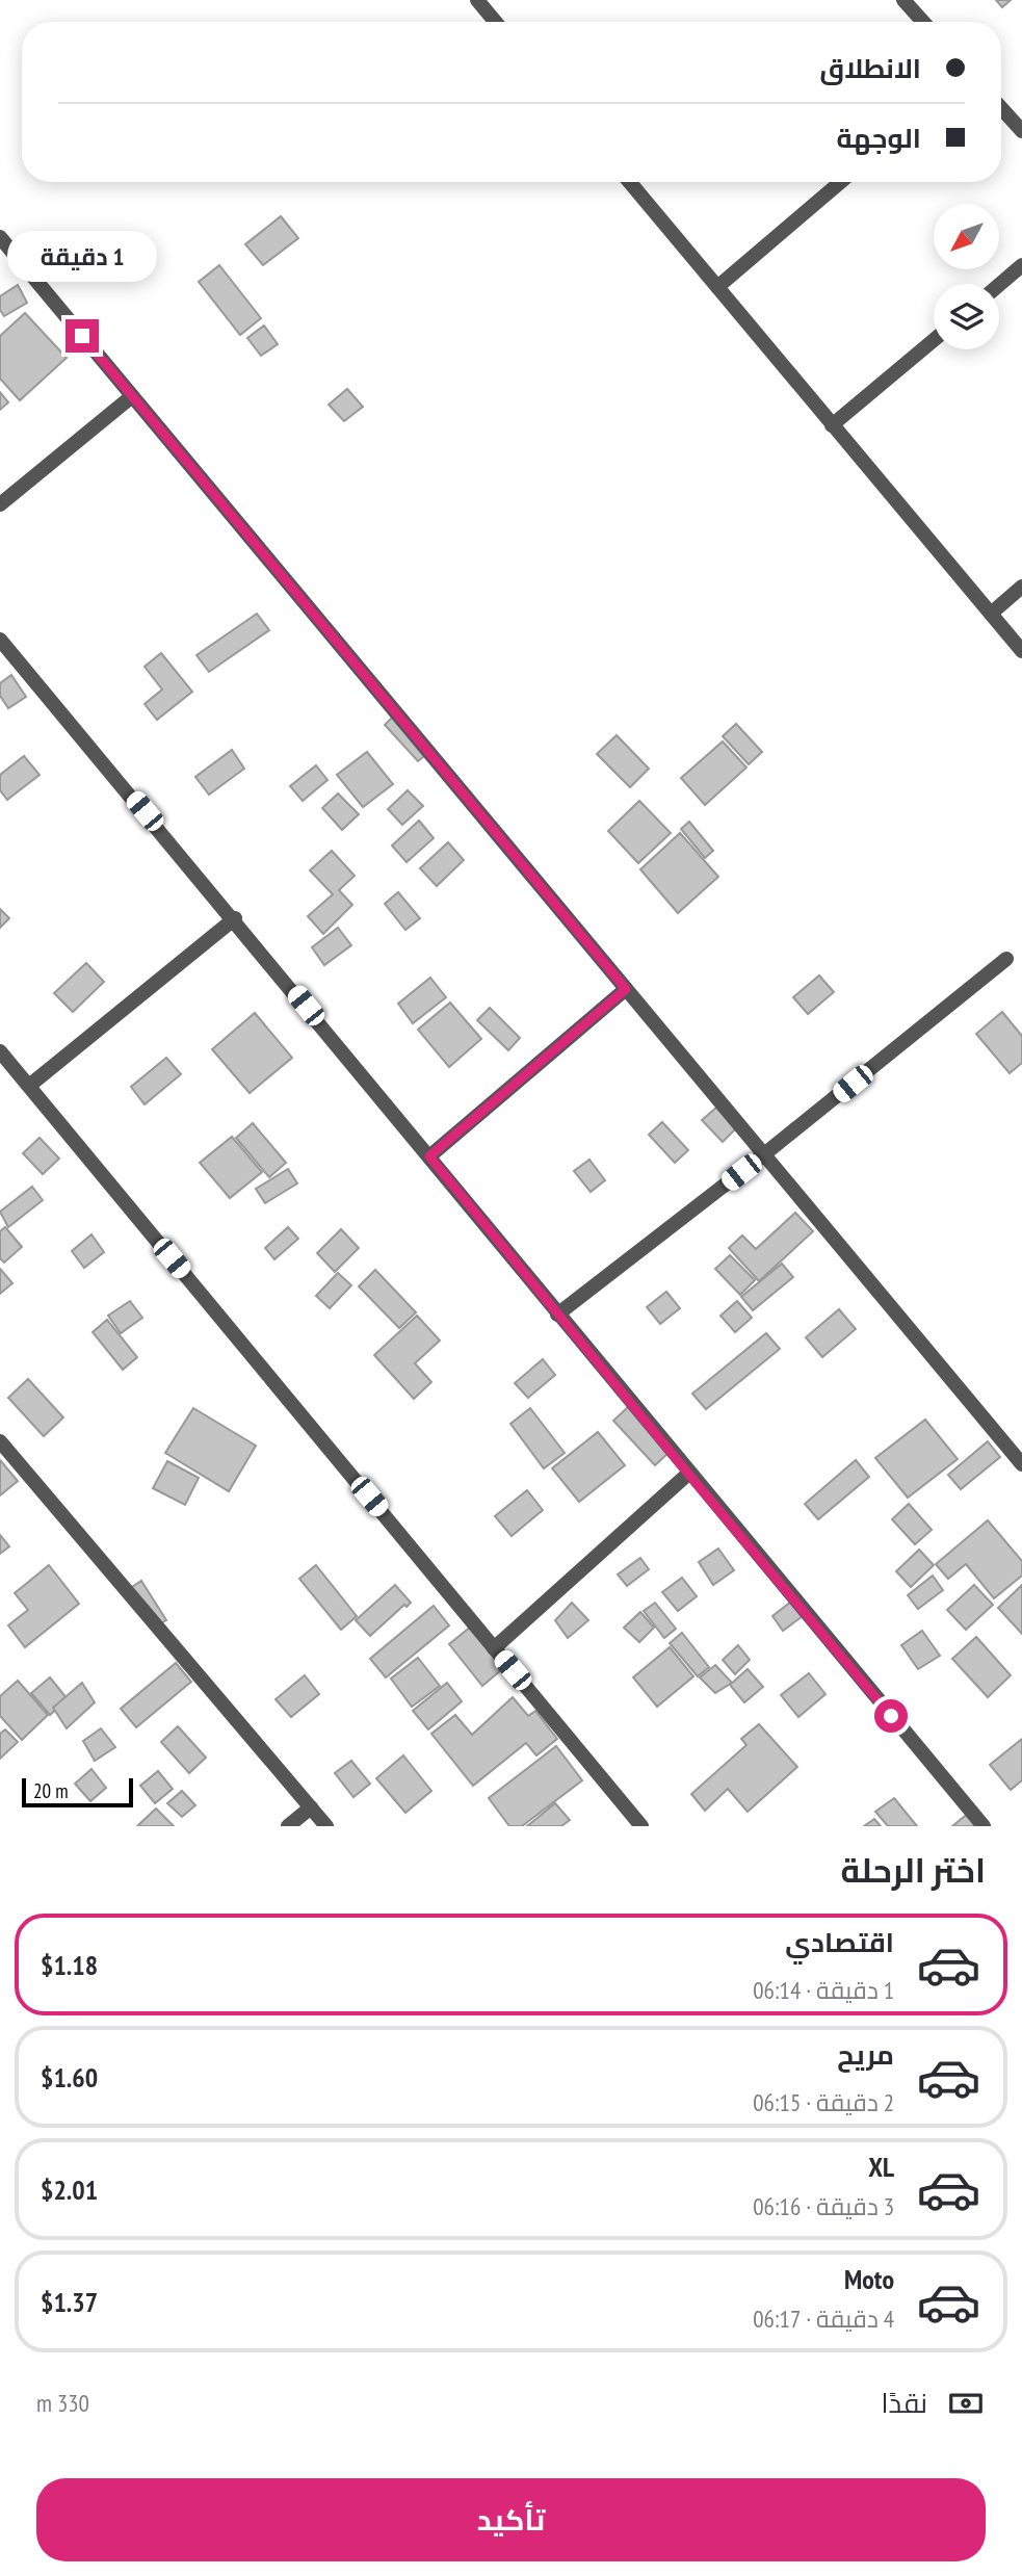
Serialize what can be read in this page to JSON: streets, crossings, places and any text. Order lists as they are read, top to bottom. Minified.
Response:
{"scale_bar":"20 m","north":"bottom left","page":{"banner":["الانطلاق","الوجهة"],"bubble":"1 دقيقة","scale":"20 m","heading":"اختر الرحلة","list":[{"name":"اقتصادي","note":"1 دقيقة · 06:14","value":"$1.18"},{"name":"مريح","note":"2 دقيقة · 06:15","value":"$1.60"},{"name":"XL","note":"3 دقيقة · 06:16","value":"$2.01"},{"name":"Moto","note":"4 دقيقة · 06:17","value":"$1.37"}],"pay":["نقدًا","330 m"],"buttons":"تأكيد"}}
